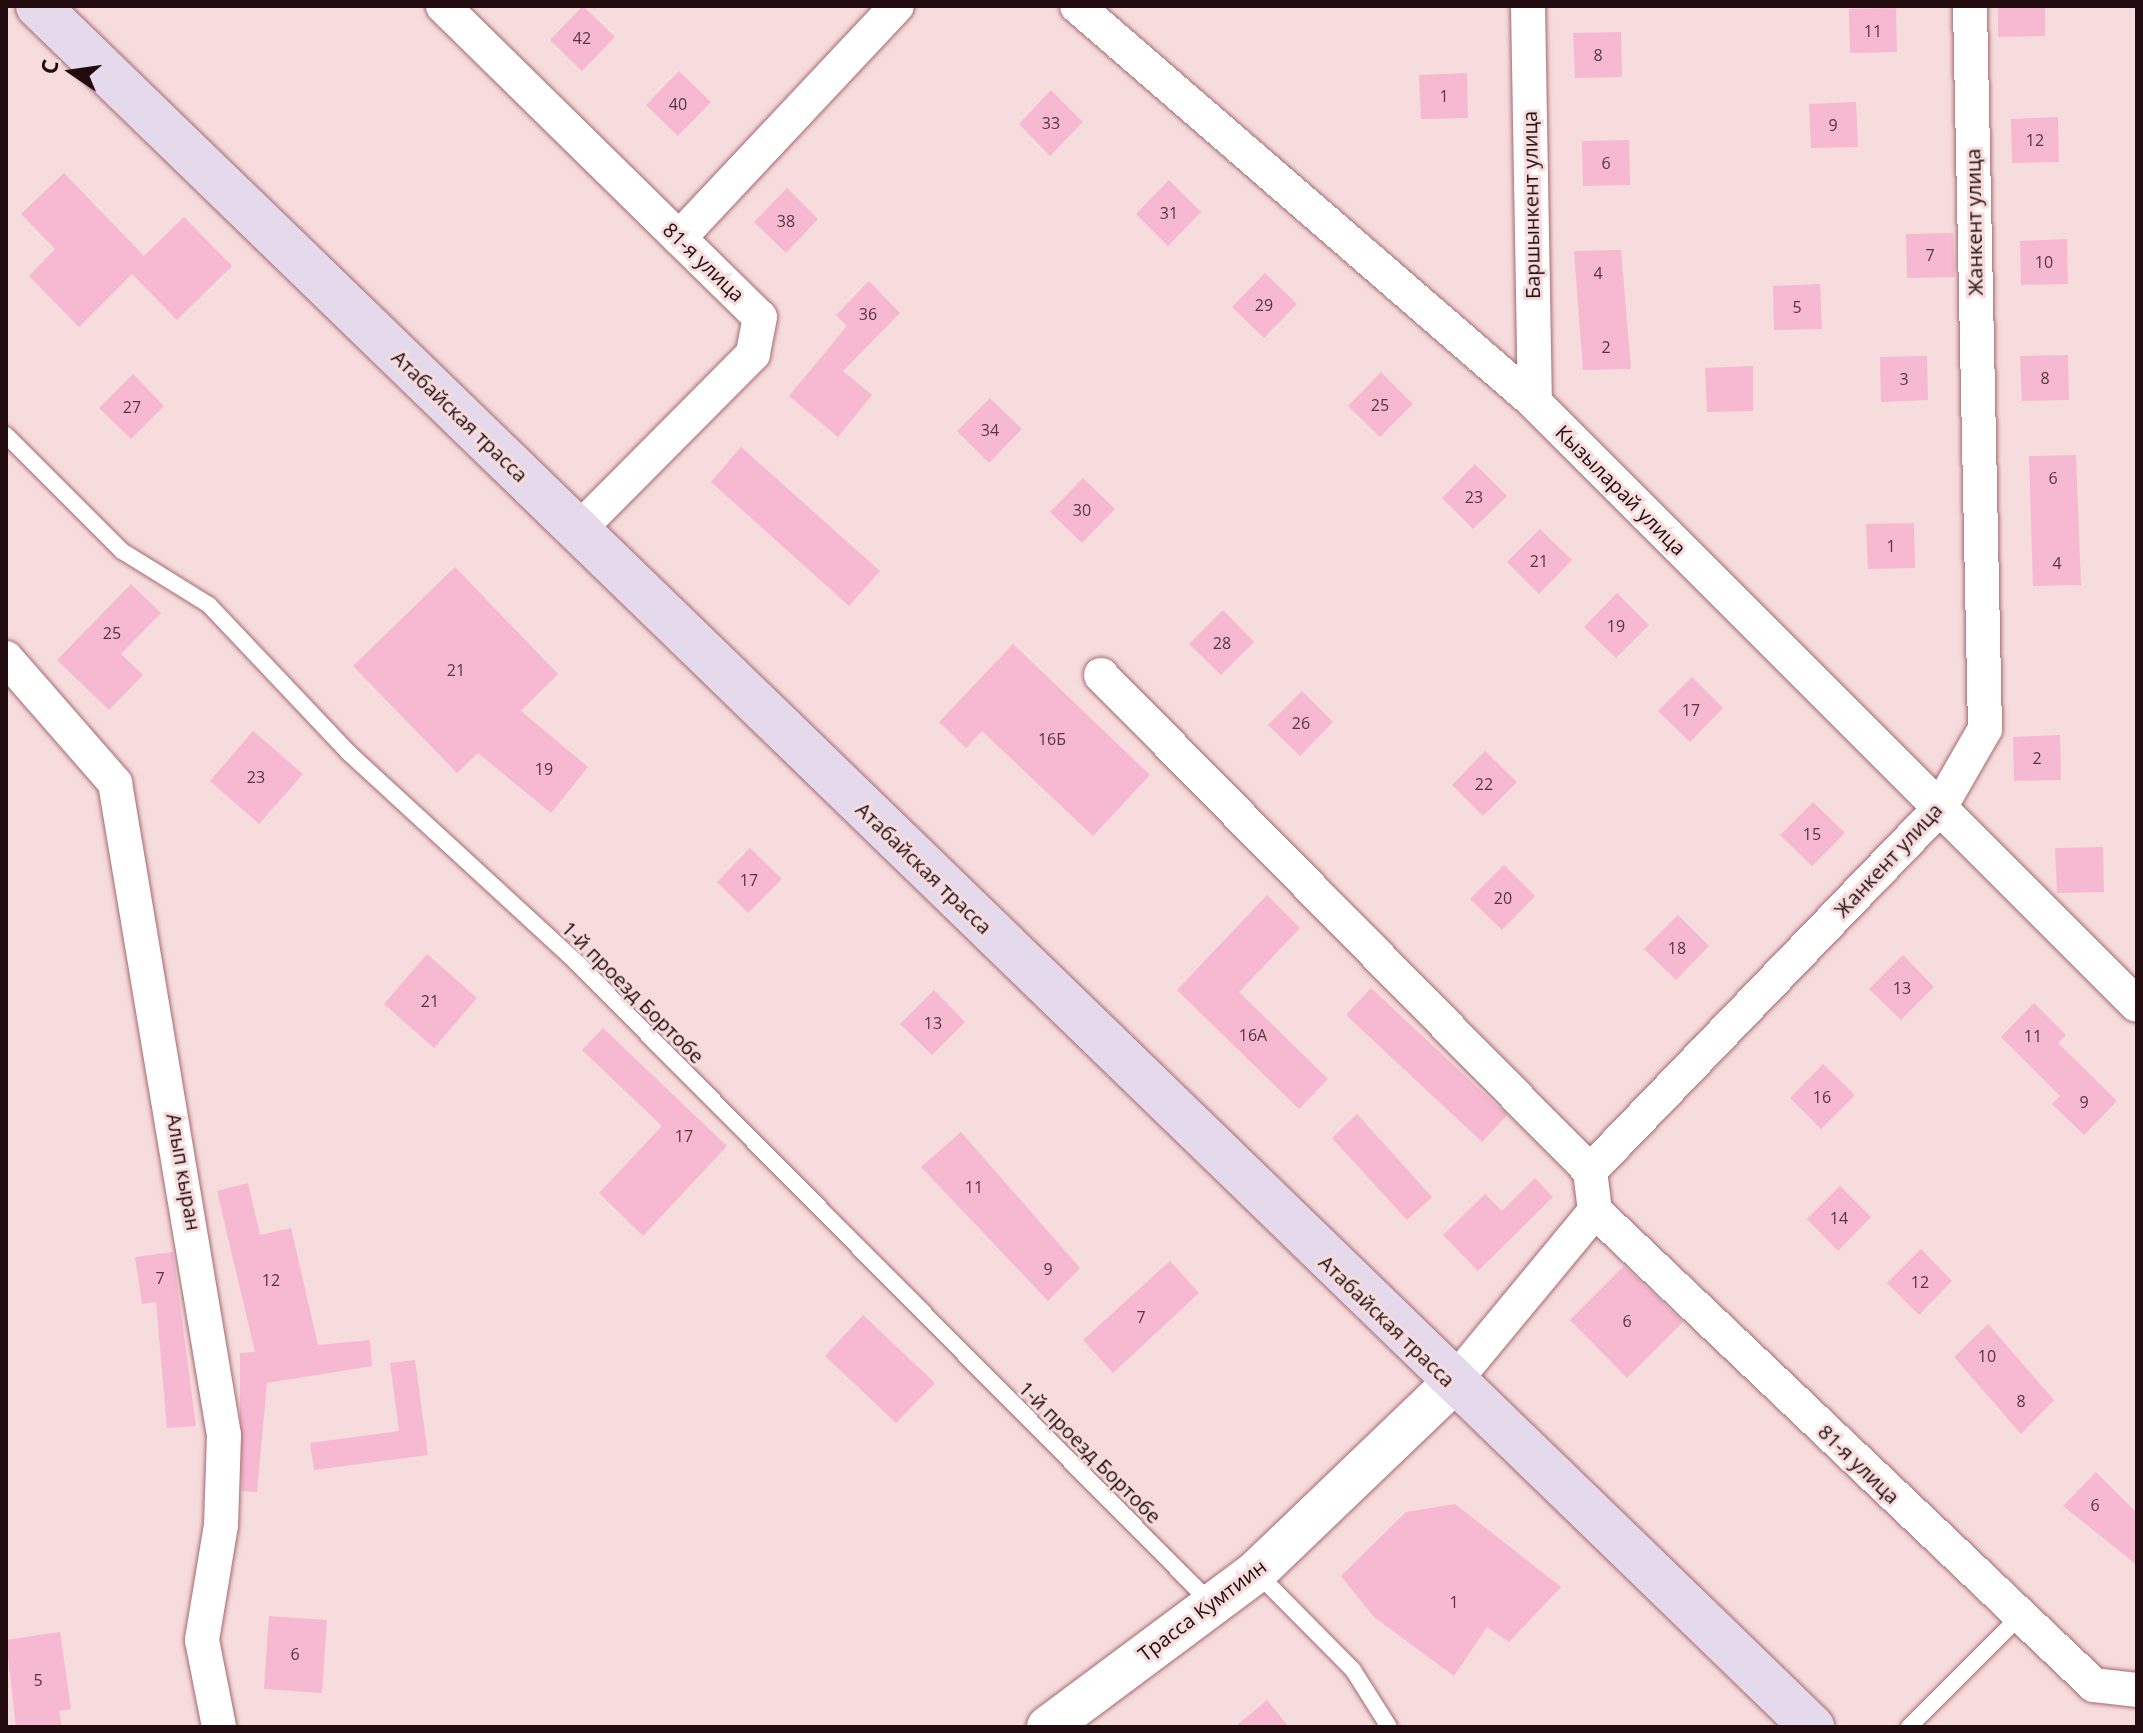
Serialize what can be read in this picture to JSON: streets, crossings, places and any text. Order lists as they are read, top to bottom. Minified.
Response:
{"streets":{"main road":["Атабайская трасса"],"street":["Баршынкент улица","Жанкент улица","81-я улица","Кызыларай улица","Алып кыран","Трасса Кумтиин"],"lane":["1-й проезд Бортобе"]},"crossings":[["Баршынкент улица","Кызыларай улица"],["Жанкент улица","Кызыларай улица"],["81-я улица","Атабайская трасса"],["Атабайская трасса","Трасса Кумтиин"],["1-й проезд Бортобе","Трасса Кумтиин"]],"house_numbers":["11","42","8","1","40","33","9","12","6","31","38","7","10","4","29","5","36","2","8","3","25","27","34","6","23","30","1","21","4","19","25","28","21","17","26","16Б","2","19","23","22","15","17","20","18","13","21","13","16А","11","16","9","17","11","14","9","7","12","12","7","6","10","8","6","1","6","5"],"north":"left"}
